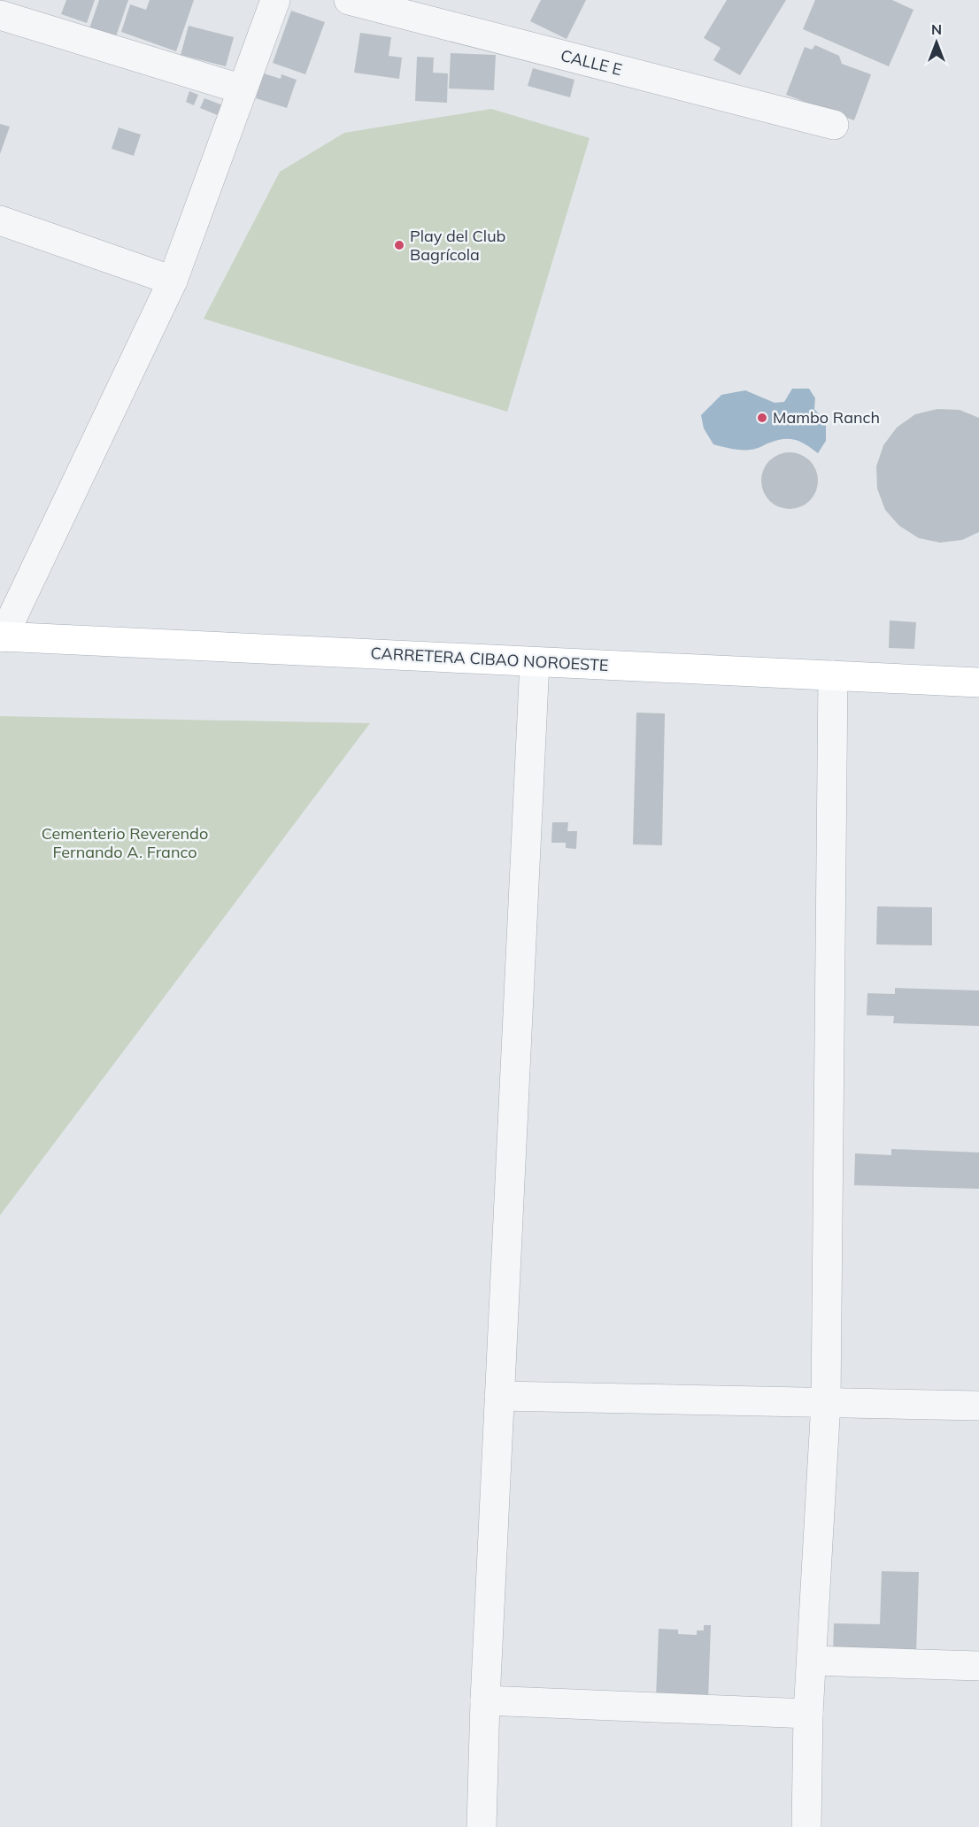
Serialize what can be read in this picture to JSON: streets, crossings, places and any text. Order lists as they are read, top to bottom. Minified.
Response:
{"streets":{"main road":["CARRETERA CIBAO NOROESTE"],"street":["CALLE E"]},"parks":["Cementerio Reverendo Fernando A. Franco"],"places":["Play del Club Bagrícola","Mambo Ranch"],"north":"top"}
